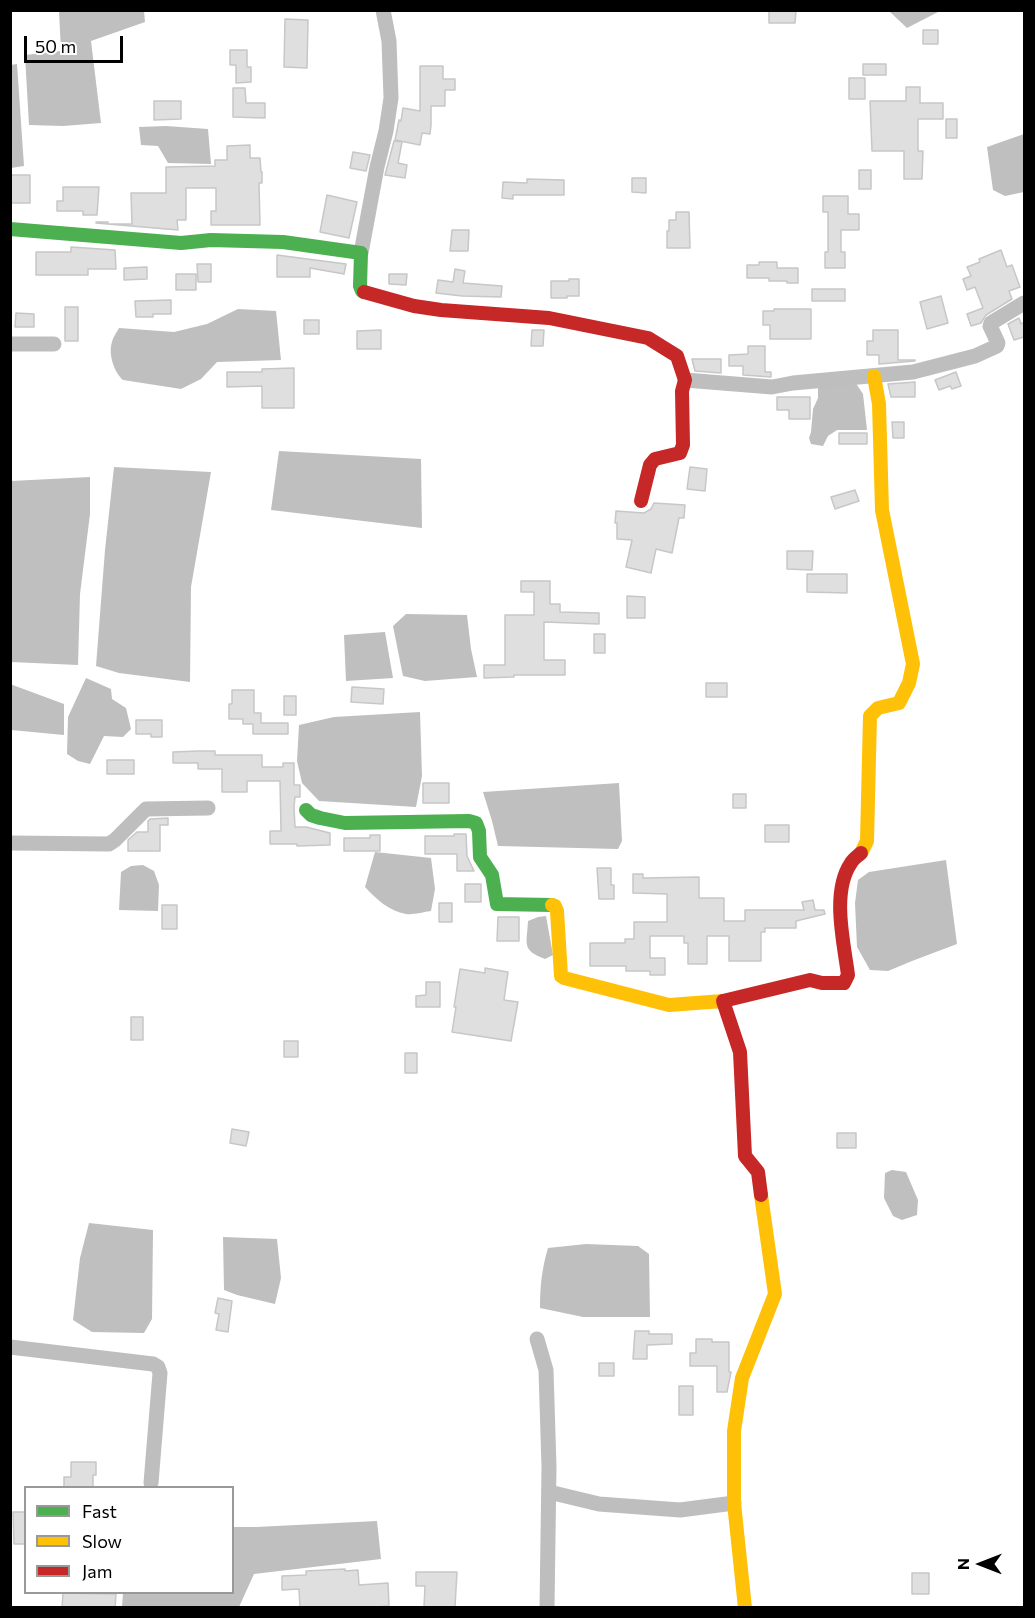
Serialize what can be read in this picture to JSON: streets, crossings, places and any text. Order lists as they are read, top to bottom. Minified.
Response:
{"legend":["Fast","Slow","Jam"],"scale_bar":"50 m","north":"left"}
